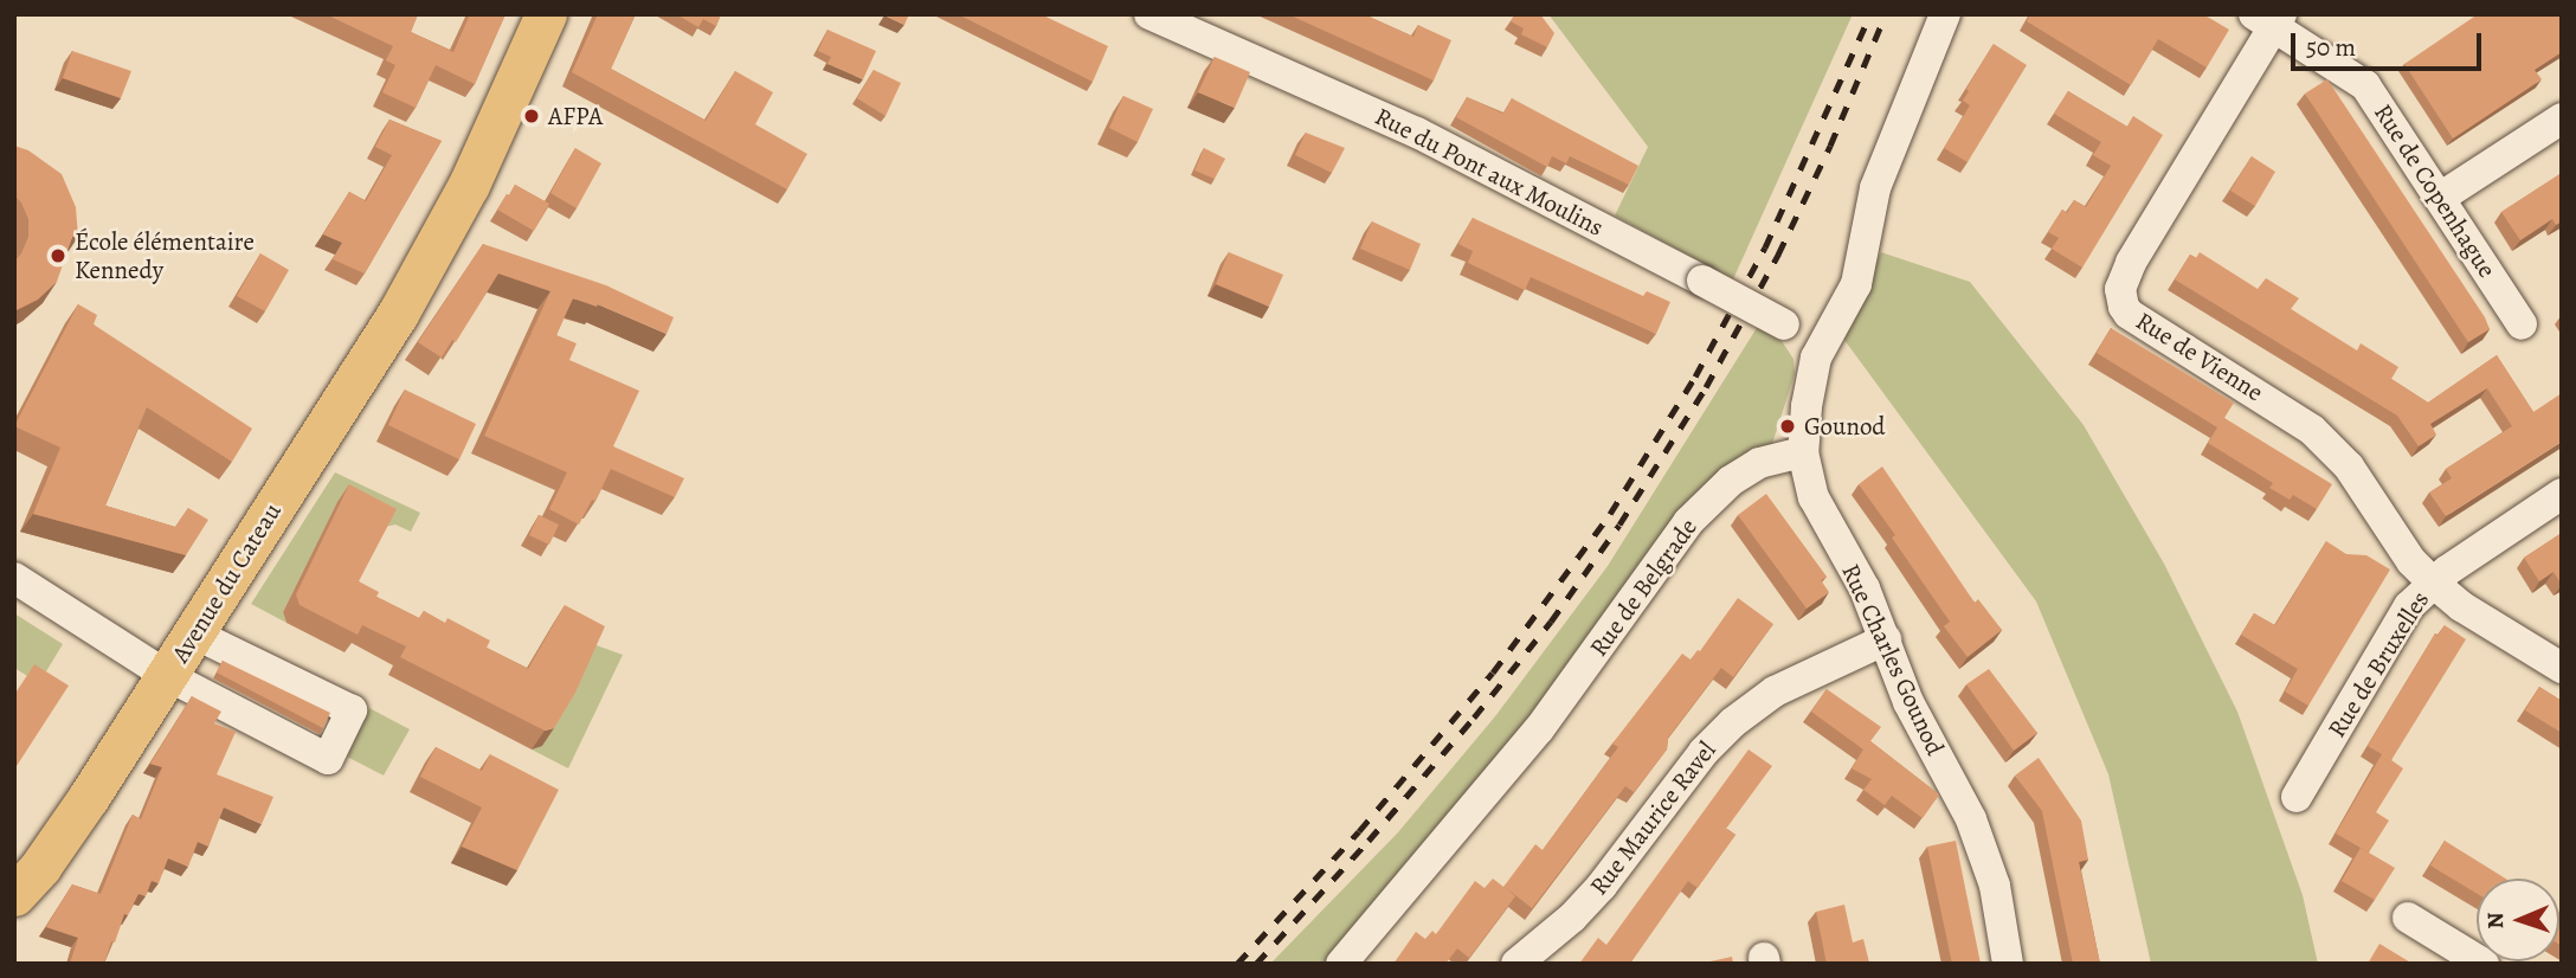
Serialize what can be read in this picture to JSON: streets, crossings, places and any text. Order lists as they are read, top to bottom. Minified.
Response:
{"streets":{"main road":["Avenue du Cateau"],"street":["Rue du Pont aux Moulins","Rue de Copenhague","Rue de Vienne","Rue de Belgrade","Rue Charles Gounod","Rue de Bruxelles","Rue Maurice Ravel"]},"crossings":[["Rue de Copenhague","Rue de Vienne"],["Rue de Vienne","Rue de Bruxelles"],["Rue de Belgrade","Rue Charles Gounod"],["Rue Charles Gounod","Rue Maurice Ravel"]],"places":["AFPA","École élémentaire Kennedy","Gounod"],"scale_bar":"50 m","north":"left"}
